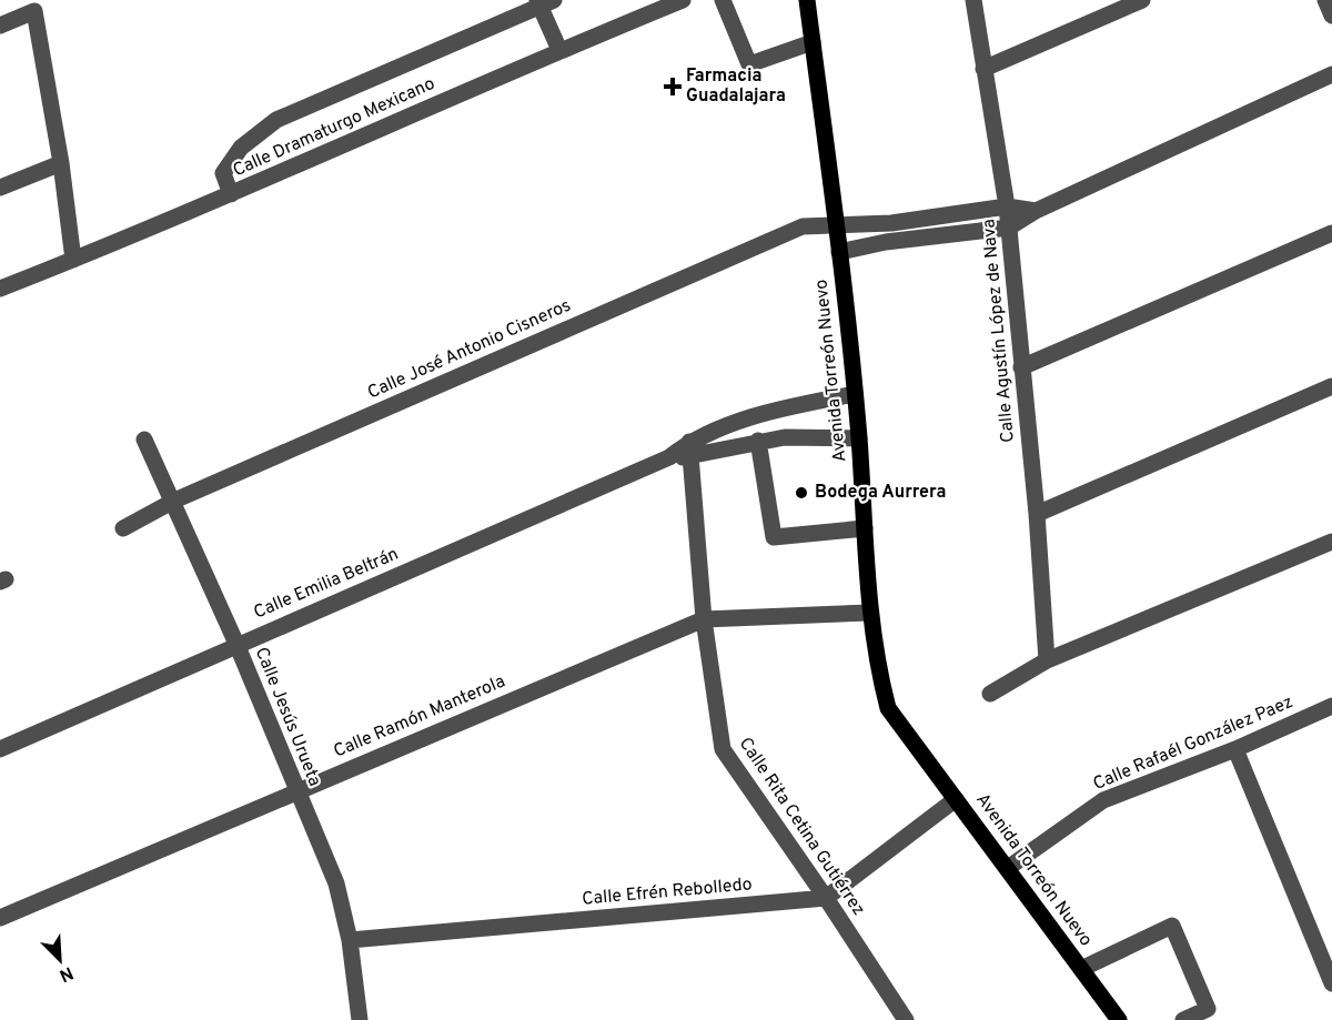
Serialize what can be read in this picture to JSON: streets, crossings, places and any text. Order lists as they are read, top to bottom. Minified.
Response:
{"streets":{"main road":["Avenida Torreón Nuevo"],"street":["Calle Dramaturgo Mexicano","Calle Agustín López de Nava","Calle José Antonio Cisneros","Calle Emilia Beltrán","Calle Jesús Urueta","Calle Ramón Manterola","Calle Rafaél González Paez","Calle Rita Cetina Gutiérrez","Calle Efrén Rebolledo"]},"crossings":[["Calle Agustín López de Nava","Calle José Antonio Cisneros"],["Calle José Antonio Cisneros","Avenida Torreón Nuevo"],["Calle José Antonio Cisneros","Calle Jesús Urueta"],["Avenida Torreón Nuevo","Calle Emilia Beltrán"],["Avenida Torreón Nuevo","Calle Ramón Manterola"],["Avenida Torreón Nuevo","Calle Rafaél González Paez"],["Calle Emilia Beltrán","Calle Jesús Urueta"],["Calle Emilia Beltrán","Calle Rita Cetina Gutiérrez"],["Calle Jesús Urueta","Calle Ramón Manterola"],["Calle Jesús Urueta","Calle Efrén Rebolledo"],["Calle Ramón Manterola","Calle Rita Cetina Gutiérrez"],["Calle Rita Cetina Gutiérrez","Calle Efrén Rebolledo"]],"places":{"health":["Farmacia Guadalajara"],"other":["Bodega Aurrera"]},"north":"bottom right"}
